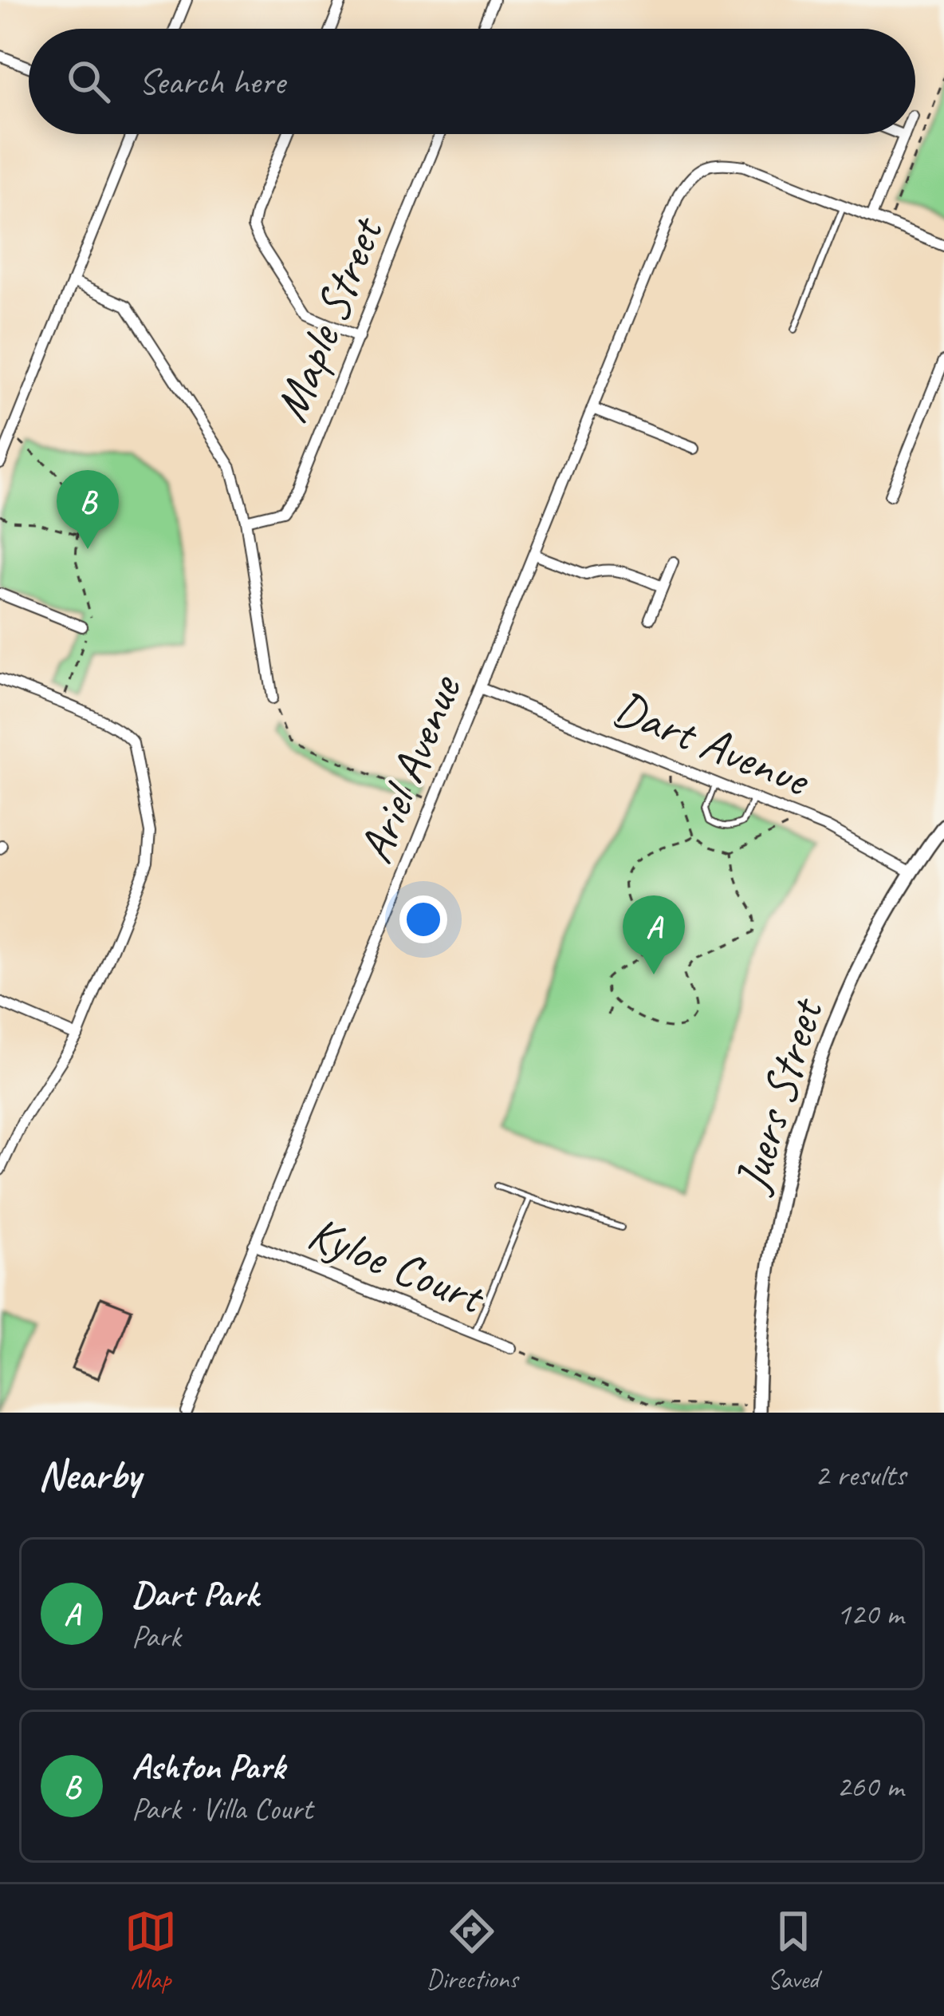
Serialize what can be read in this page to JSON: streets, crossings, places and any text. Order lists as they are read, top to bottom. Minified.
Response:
{"streets":{"street":["Maple Street","Dart Avenue","Ariel Avenue","Juers Street","Kyloe Court"]},"crossings":[["Dart Avenue","Ariel Avenue"],["Dart Avenue","Juers Street"],["Ariel Avenue","Kyloe Court"]],"page":{"search":"Search here","pins":["B","A"],"heading":["Nearby","2 results"],"list":[{"mark":"A","name":"Dart Park","note":"Park","value":"120 m"},{"mark":"B","name":"Ashton Park","note":"Park · Villa Court","value":"260 m"}],"nav":["Map","Directions","Saved"]}}
